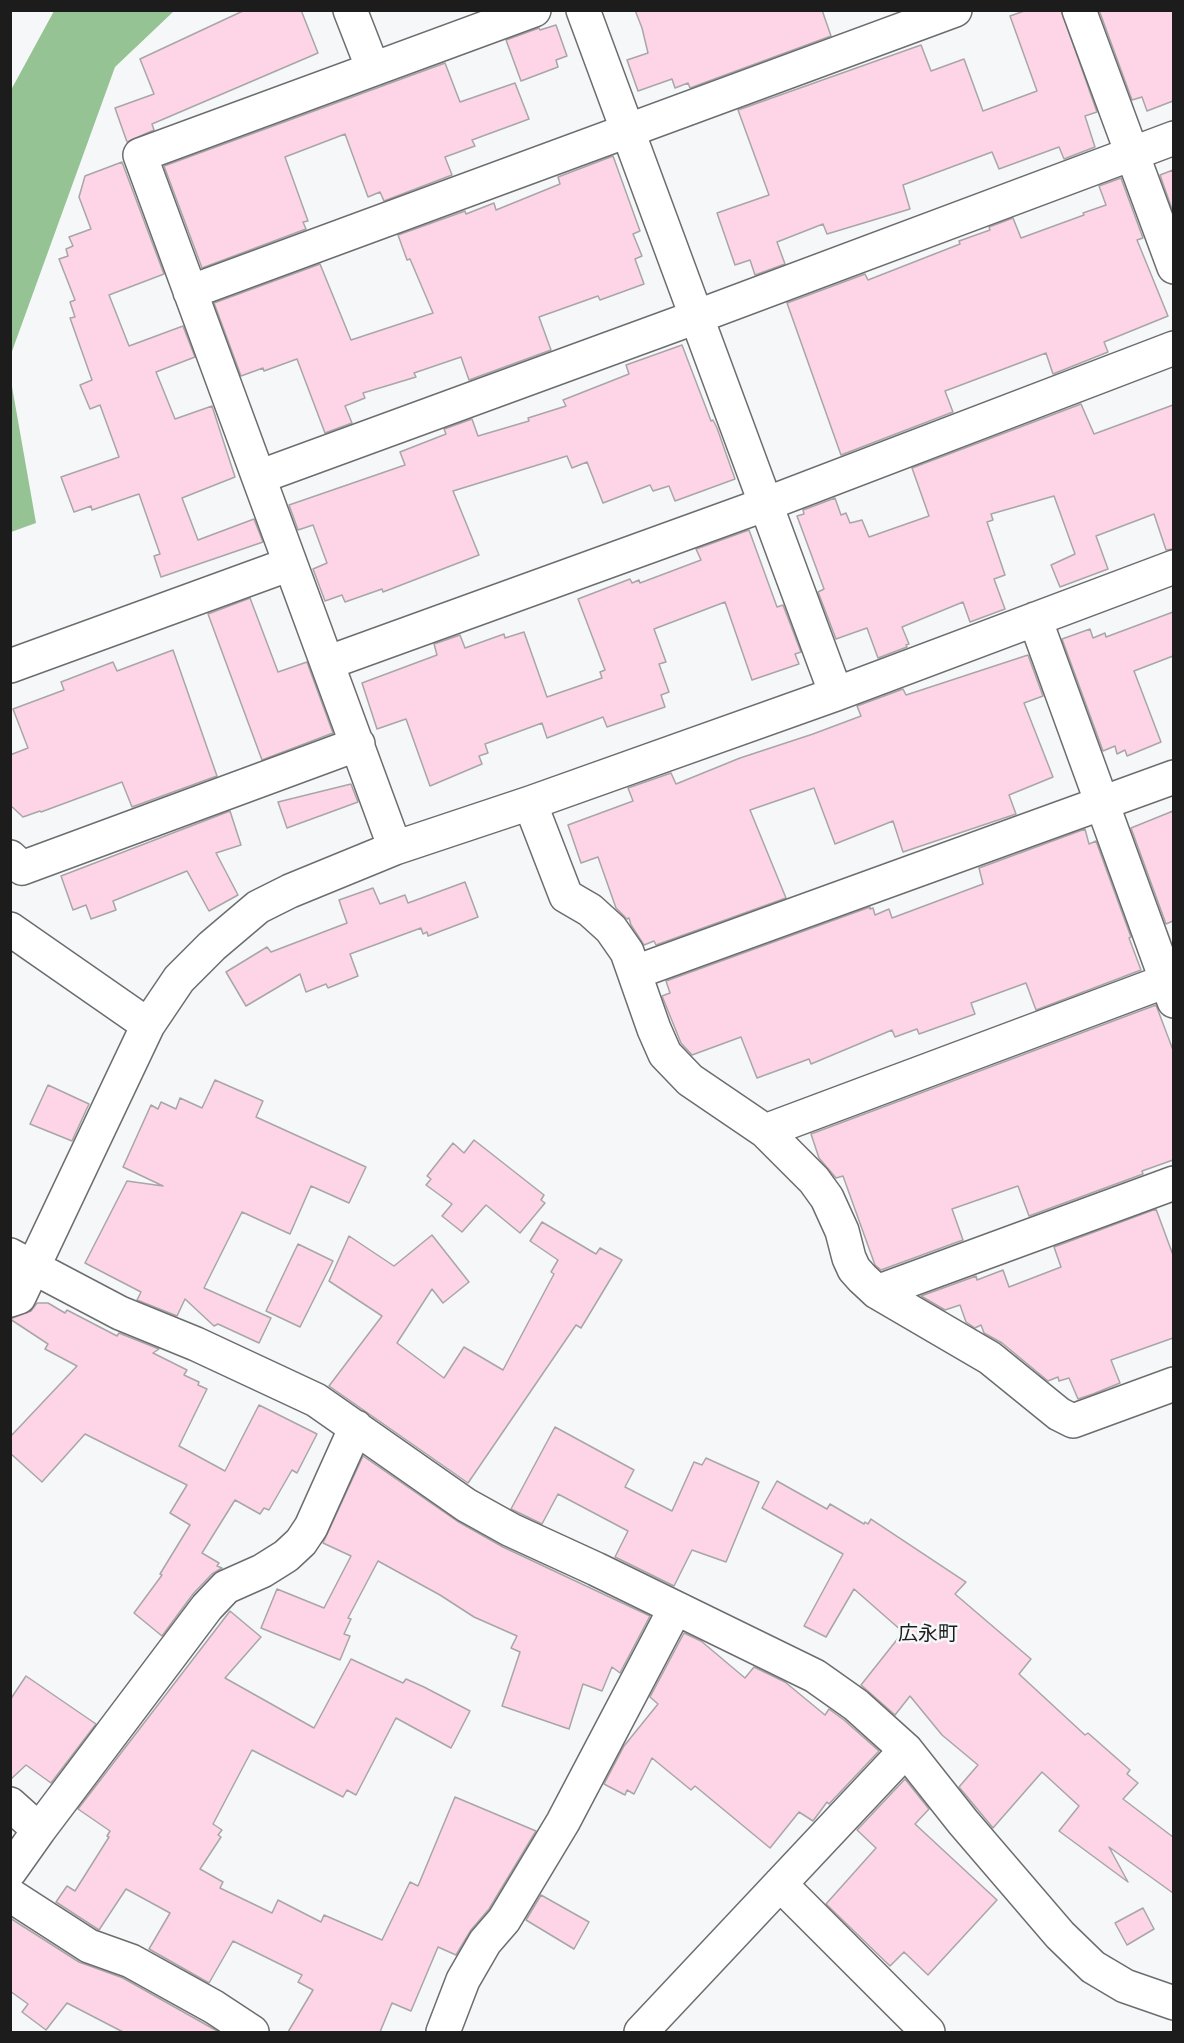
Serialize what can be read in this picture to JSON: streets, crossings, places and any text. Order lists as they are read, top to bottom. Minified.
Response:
{"districts":["広永町"]}
